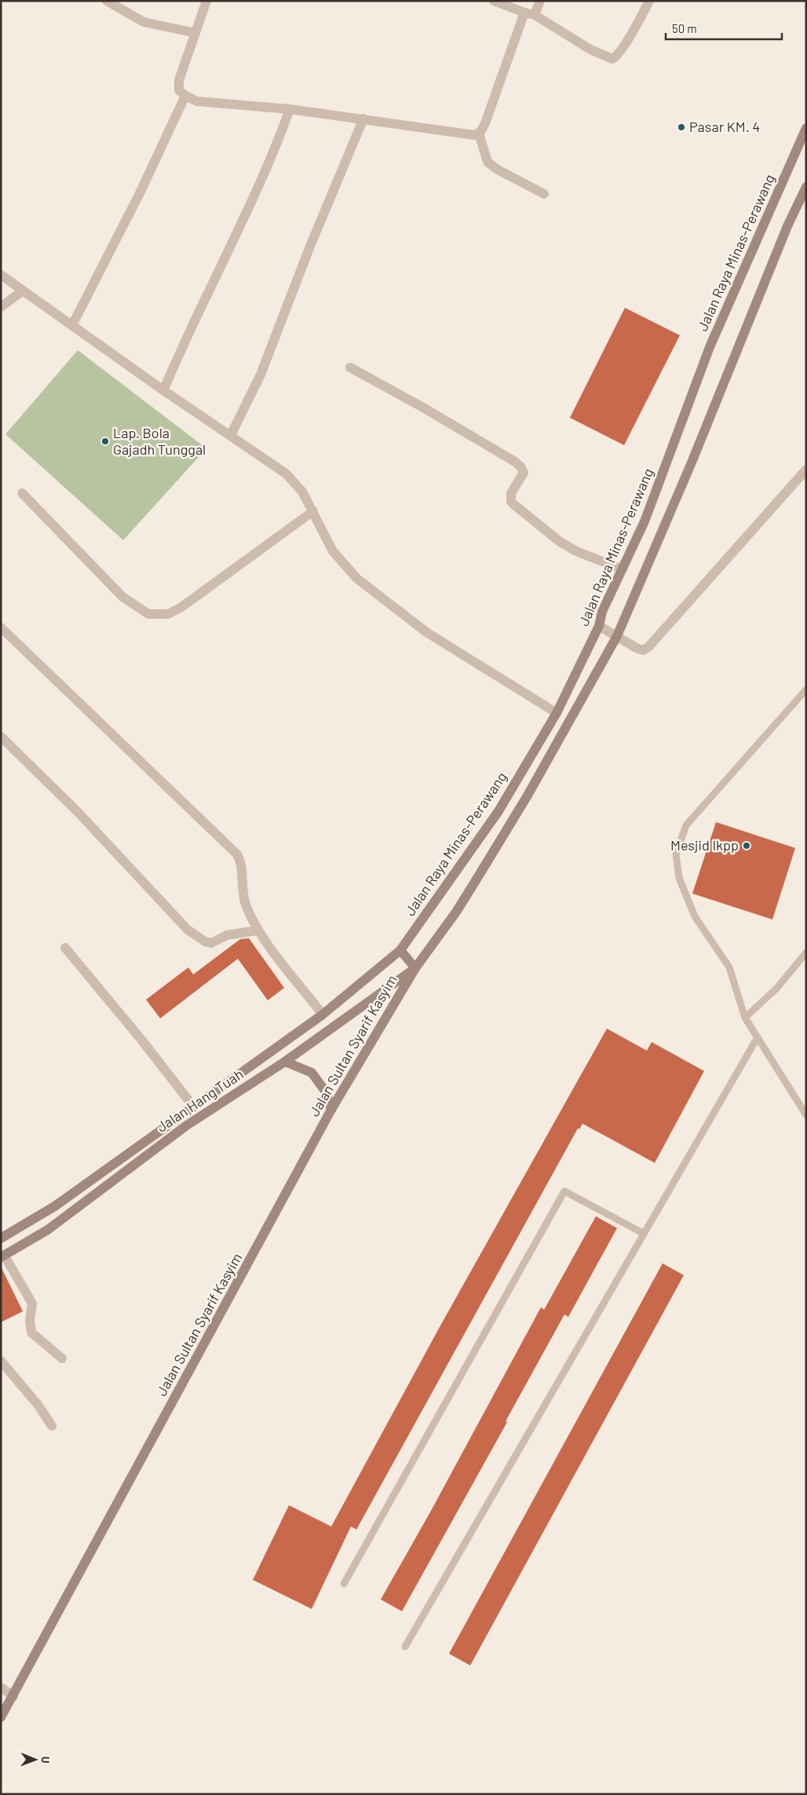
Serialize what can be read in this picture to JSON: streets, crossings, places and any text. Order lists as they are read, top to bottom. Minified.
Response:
{"streets":{"main road":["Jalan Raya Minas-Perawang","Jalan Sultan Syarif Kasyim","Jalan Hang Tuah"]},"crossings":[["Jalan Raya Minas-Perawang","Jalan Sultan Syarif Kasyim"],["Jalan Raya Minas-Perawang","Jalan Hang Tuah"],["Jalan Sultan Syarif Kasyim","Jalan Hang Tuah"]],"places":["Pasar KM. 4","Lap. Bola Gajadh Tunggal","Mesjid Ikpp"],"scale_bar":"50 m","north":"right"}
